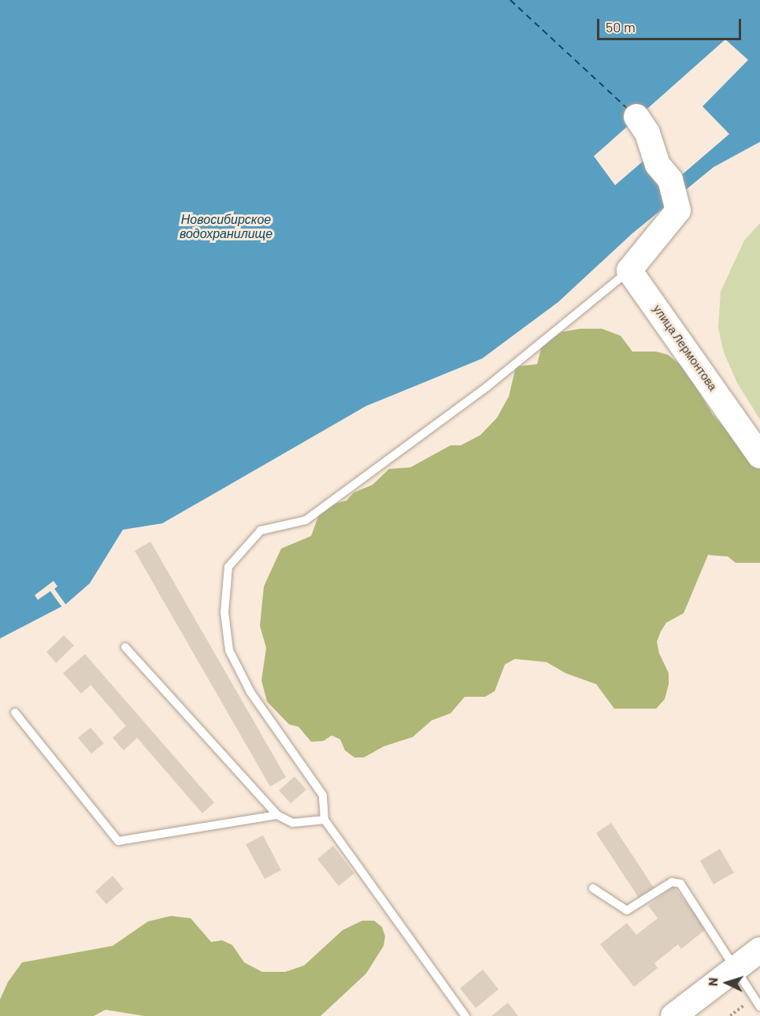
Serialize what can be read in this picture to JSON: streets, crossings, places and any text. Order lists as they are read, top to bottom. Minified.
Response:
{"streets":{"street":["улица Лермонтова"]},"water":["Новосибирское водохранилище"],"scale_bar":"50 m","north":"left"}
